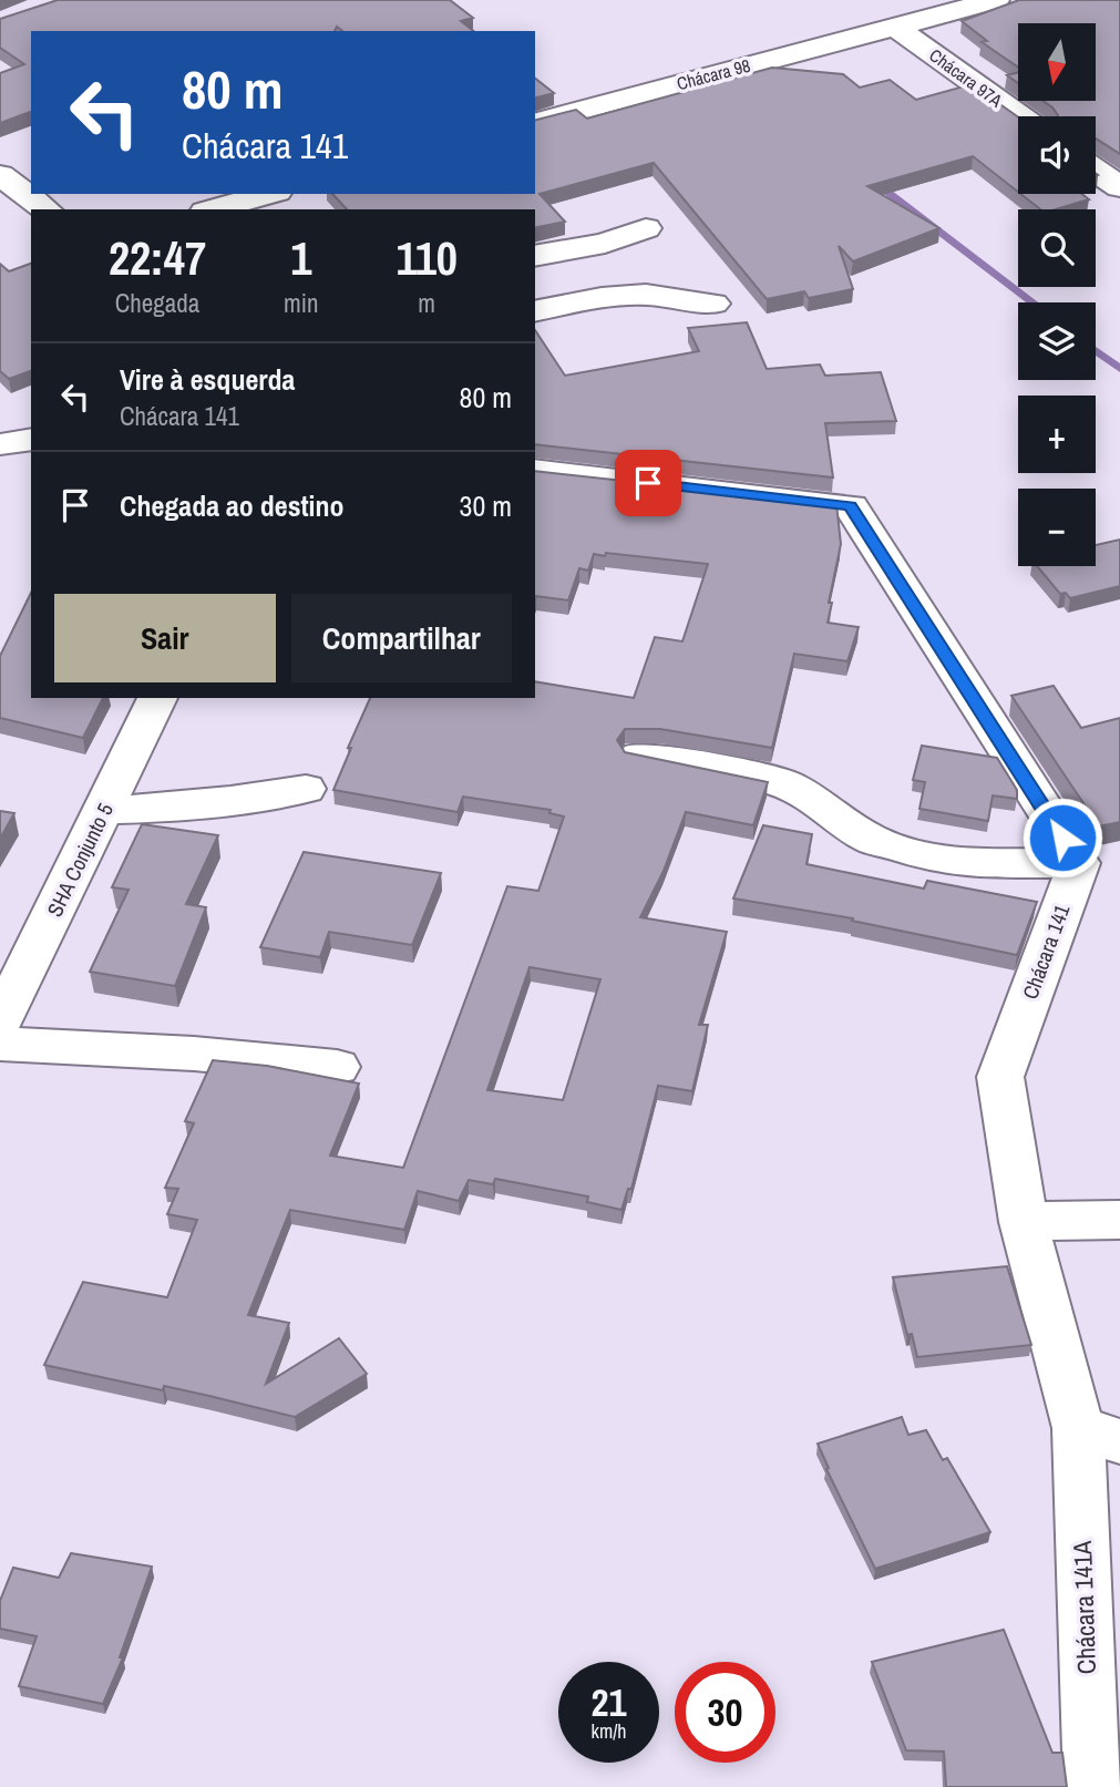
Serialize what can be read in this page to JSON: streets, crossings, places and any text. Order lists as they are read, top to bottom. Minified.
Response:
{"streets":{"street":["Chácara 98","Chácara 97A","SHA Conjunto 5","Chácara 141","Chácara 141A"]},"crossings":[["Chácara 98","Chácara 97A"],["Chácara 141","Chácara 141A"]],"north":"bottom","page":{"map_buttons":["+","−"],"turn":["80 m","Chácara 141"],"eta":["22:47","Chegada","1","min","110","m"],"list":[{"name":"Vire à esquerda","note":"Chácara 141","value":"80 m"},{"name":"Chegada ao destino","value":"30 m"}],"buttons":["Sair","Compartilhar"],"speed":"21 km/h","limit":"30"}}
